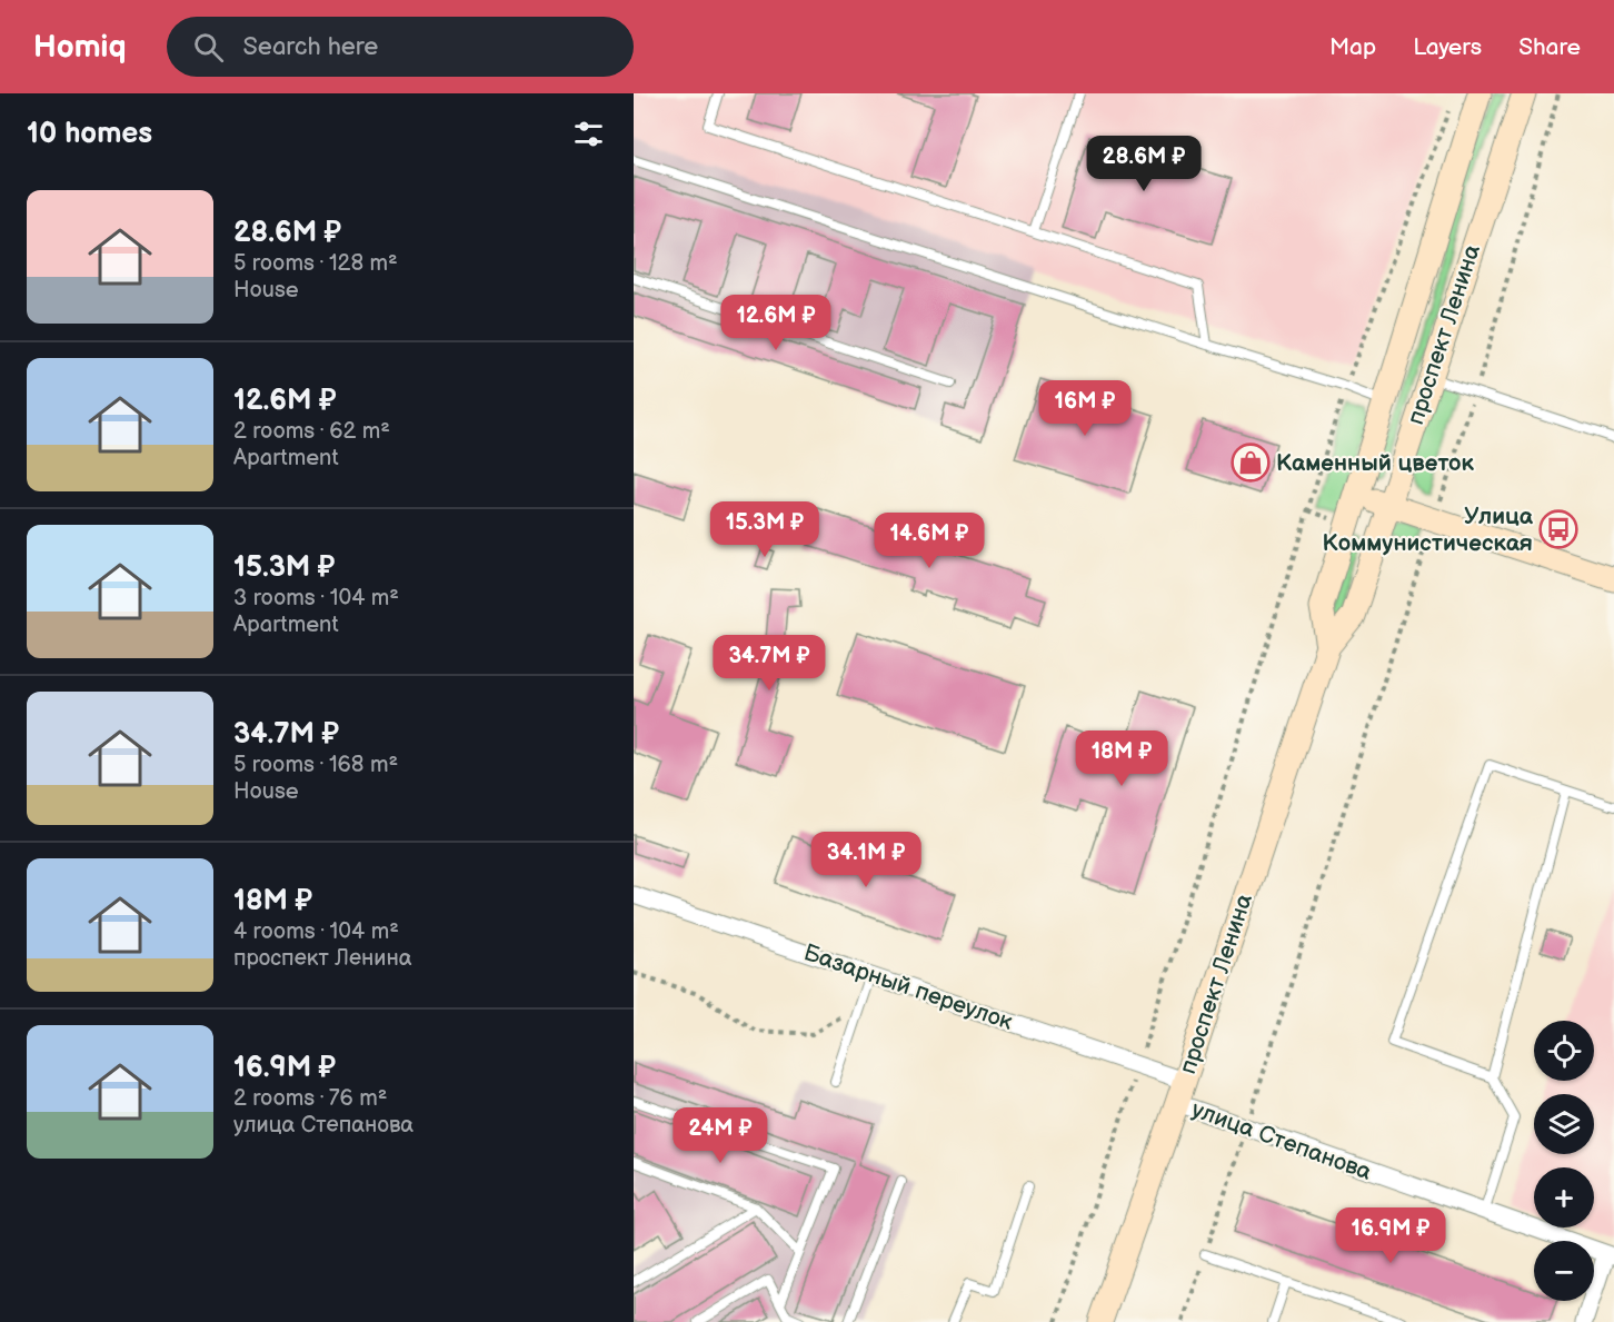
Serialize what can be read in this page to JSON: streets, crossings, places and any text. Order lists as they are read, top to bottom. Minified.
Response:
{"streets":{"main road":["проспект Ленина"],"street":["Базарный переулок","улица Степанова"]},"crossings":[["проспект Ленина","Базарный переулок"],["проспект Ленина","улица Степанова"],["Базарный переулок","улица Степанова"]],"places":{"shop":["Каменный цветок"],"bus stop":["Улица Коммунистическая"]},"page":{"header":"Homiq","search":"Search here","nav":["Map","Layers","Share"],"heading":"10 homes","price":["28.6M ₽","12.6M ₽","16M ₽","15.3M ₽","14.6M ₽","34.7M ₽","18M ₽","34.1M ₽","24M ₽","16.9M ₽"],"list":[{"name":"28.6M ₽","note":"5 rooms · 128 m² · House"},{"name":"12.6M ₽","note":"2 rooms · 62 m² · Apartment"},{"name":"15.3M ₽","note":"3 rooms · 104 m² · Apartment"},{"name":"34.7M ₽","note":"5 rooms · 168 m² · House"},{"name":"18M ₽","note":"4 rooms · 104 m² · проспект Ленина"},{"name":"16.9M ₽","note":"2 rooms · 76 m² · улица Степанова"}],"map_buttons":["+","−"]}}
